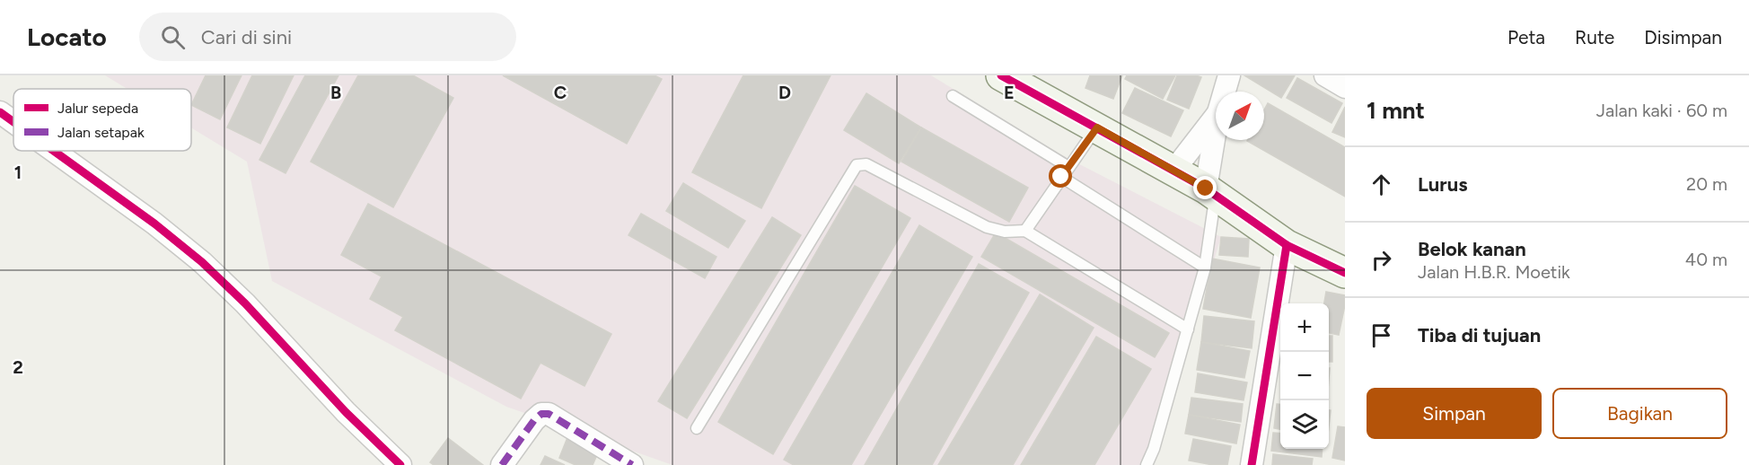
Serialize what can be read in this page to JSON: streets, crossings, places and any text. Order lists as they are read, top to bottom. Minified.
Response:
{"legend":["Jalur sepeda","Jalan setapak"],"north":"top right","page":{"header":"Locato","search":"Cari di sini","nav":["Peta","Rute","Disimpan"],"heading":["1 mnt","Jalan kaki · 60 m"],"list":[["Lurus","20 m"],["Belok kanan","Jalan H.B.R. Moetik","40 m"],"Tiba di tujuan"],"map_buttons":["+","−"],"buttons":["Simpan","Bagikan"]},"grid":{"columns":["B","C","D","E"],"rows":["1","2"]}}
